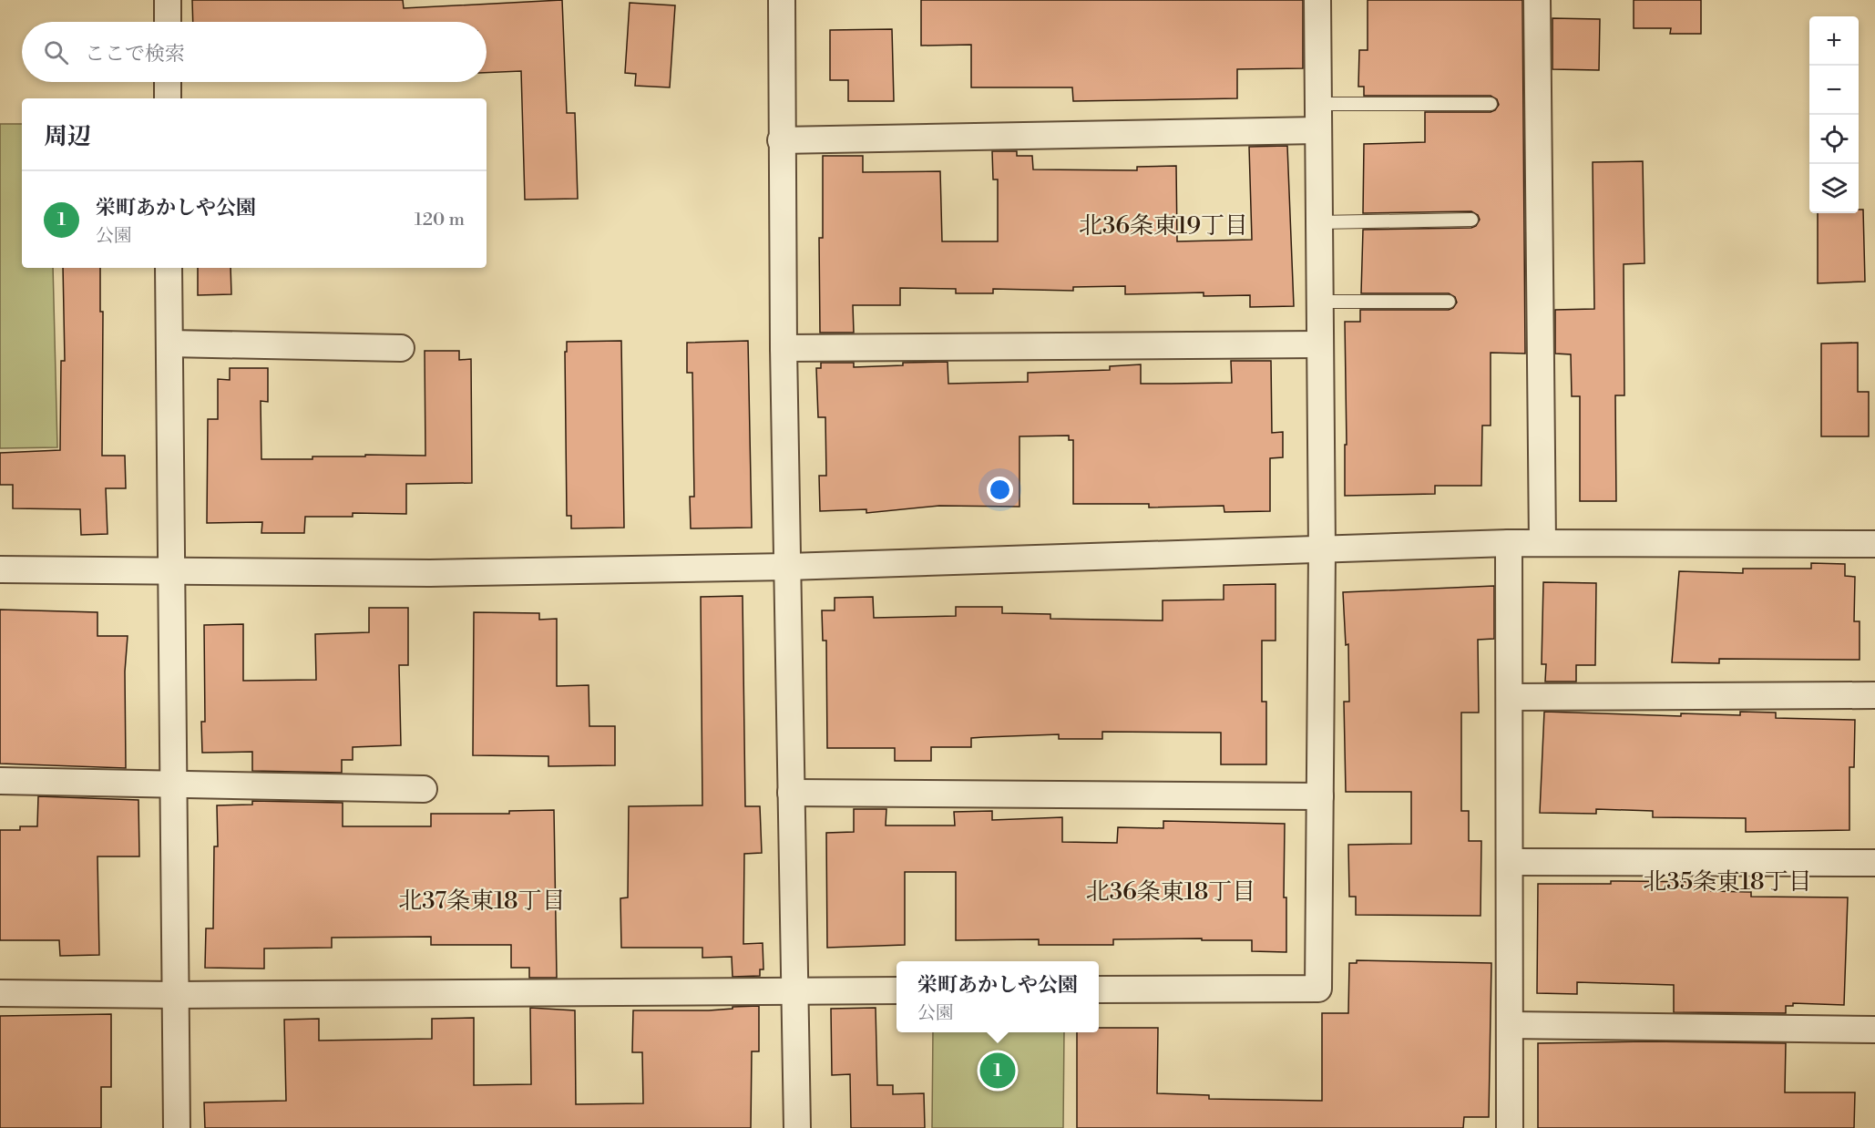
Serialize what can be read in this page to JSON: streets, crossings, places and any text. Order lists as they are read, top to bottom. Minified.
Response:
{"districts":["北36条東19丁目","北35条東18丁目","北36条東18丁目","北37条東18丁目"],"page":{"map_buttons":["+","−"],"search":"ここで検索","heading":"周辺","list":[{"mark":"1","name":"栄町あかしや公園","note":"公園","value":"120 m"}],"popup":["栄町あかしや公園","公園"],"pins":"1"}}
